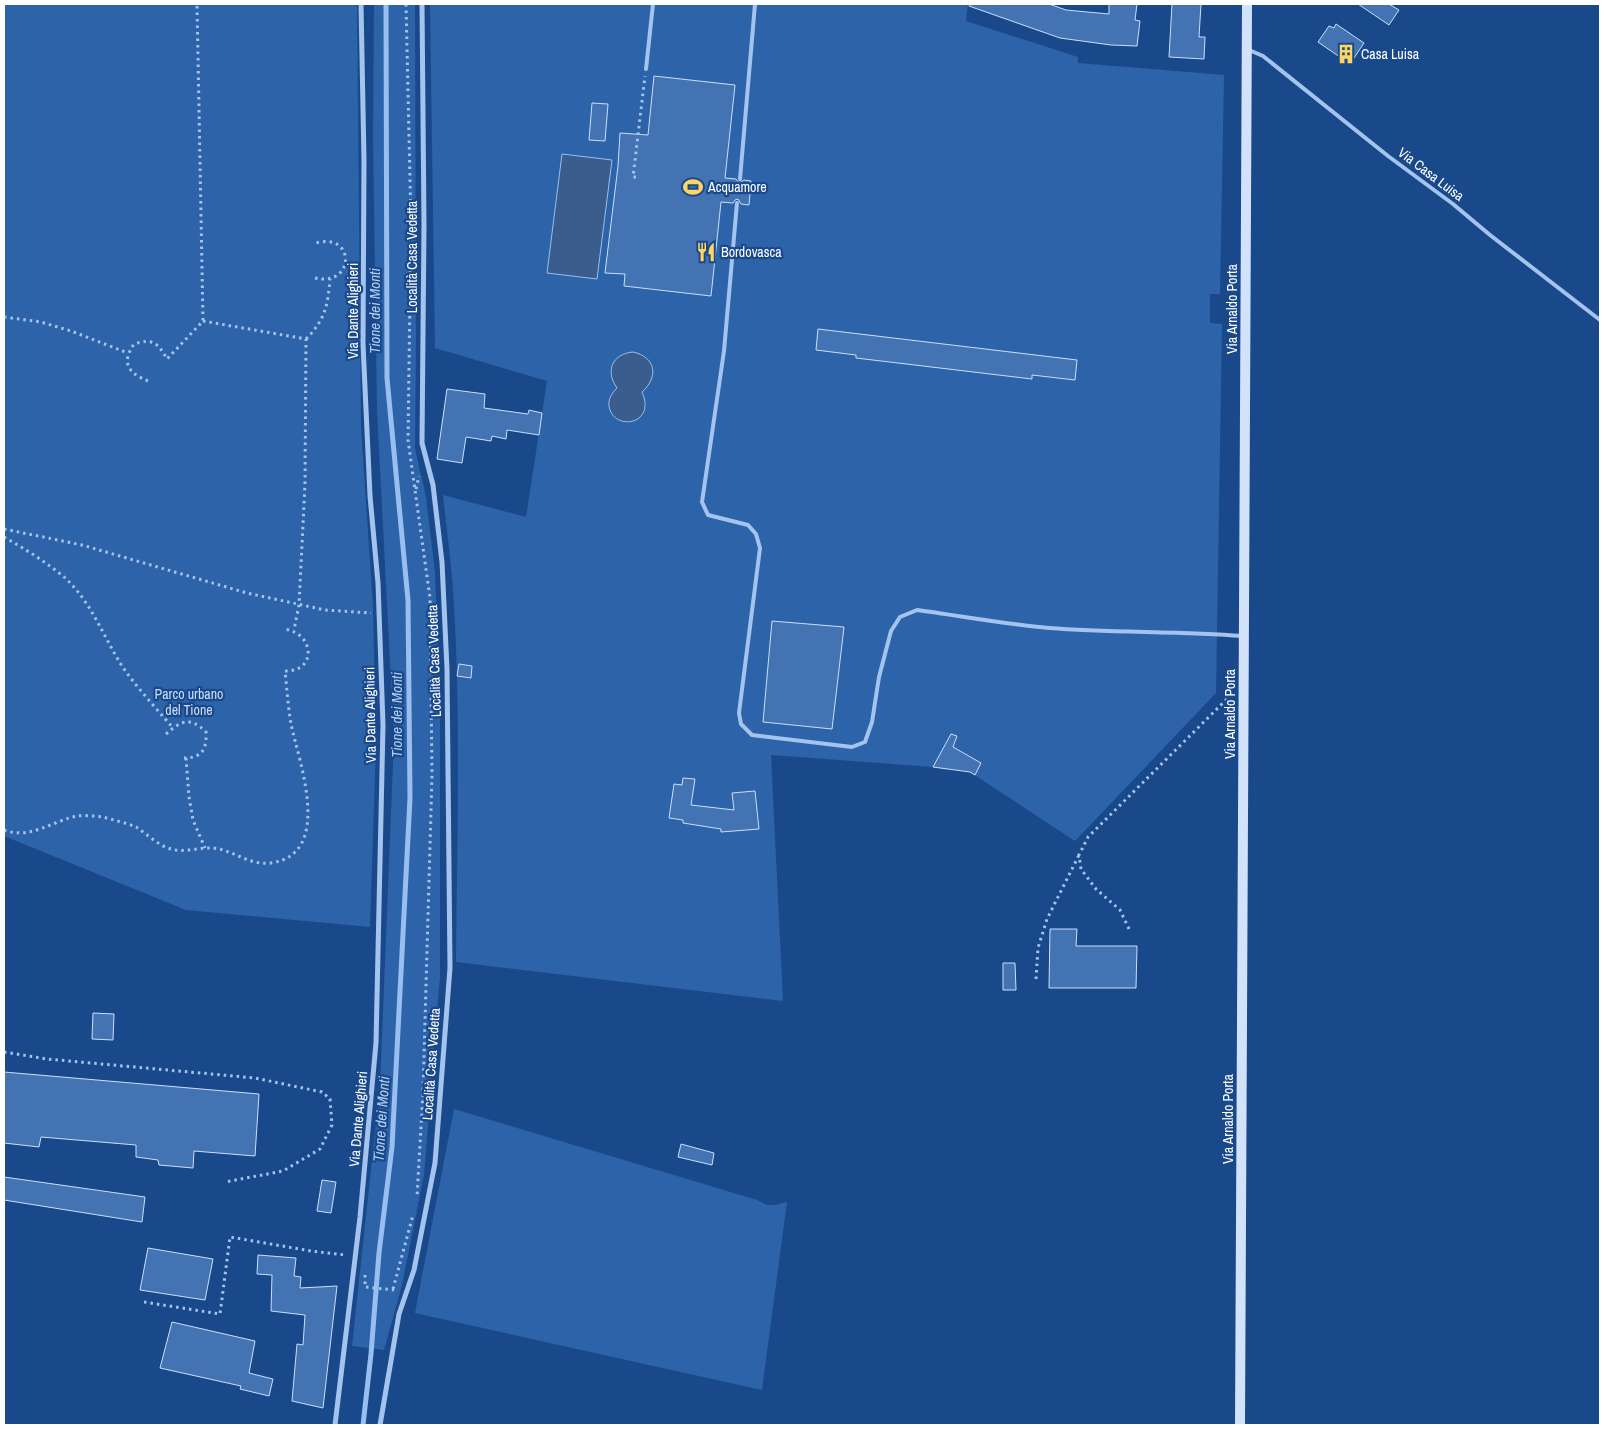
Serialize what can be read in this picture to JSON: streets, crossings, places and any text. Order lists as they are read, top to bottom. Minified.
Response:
{"streets":{"street":["Località Casa Vedetta","Via Arnaldo Porta","Via Dante Alighieri"],"lane":["Via Casa Luisa"]},"crossings":[["Via Casa Luisa","Via Arnaldo Porta"]],"water":["Tione dei Monti"],"parks":["Parco urbano del Tione"],"places":{"building":["Casa Luisa"],"sports":["Acquamore"],"restaurant":["Bordovasca"]}}
